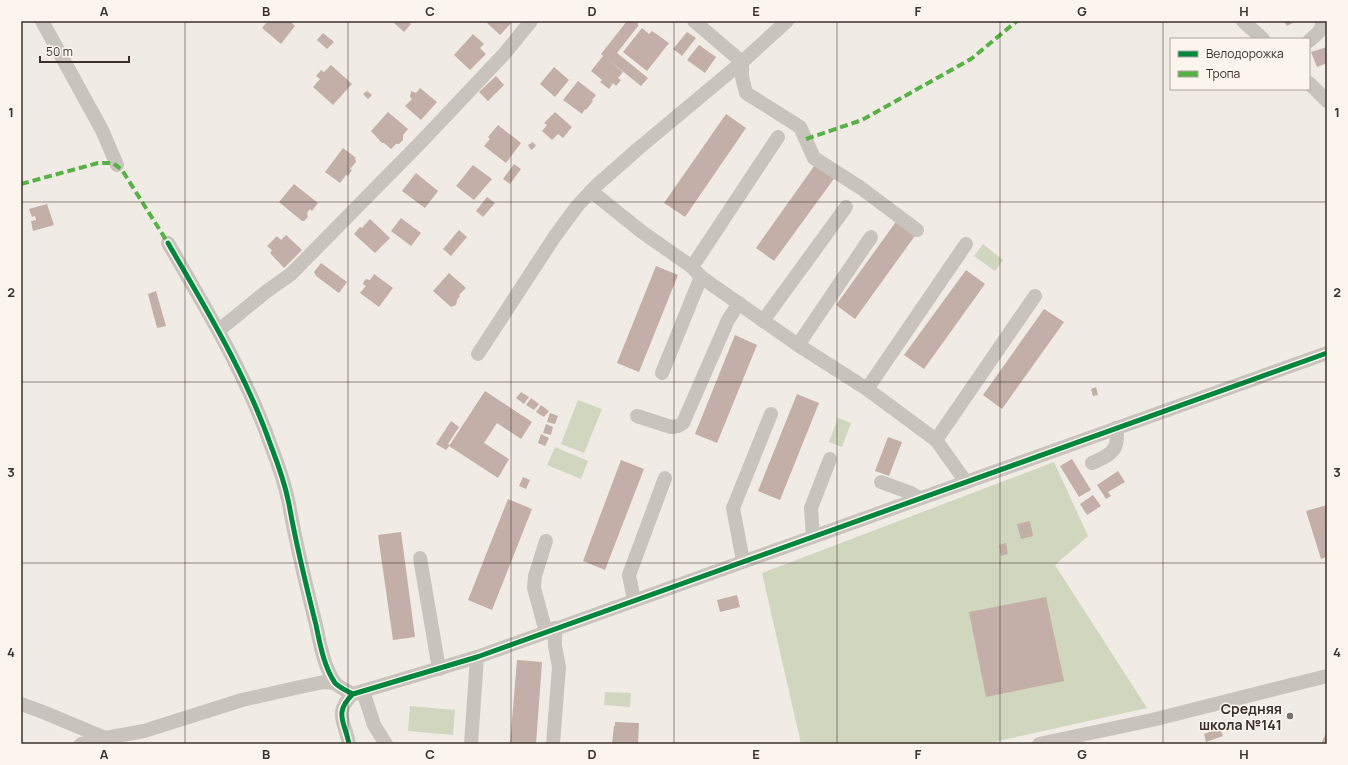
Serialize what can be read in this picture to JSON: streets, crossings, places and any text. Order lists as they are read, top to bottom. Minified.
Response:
{"places":["Средняя школа №141"],"legend":["Велодорожка","Тропа"],"scale_bar":"50 m","grid":{"columns":["A","B","C","D","E","F","G","H"],"rows":["1","2","3","4"]}}
